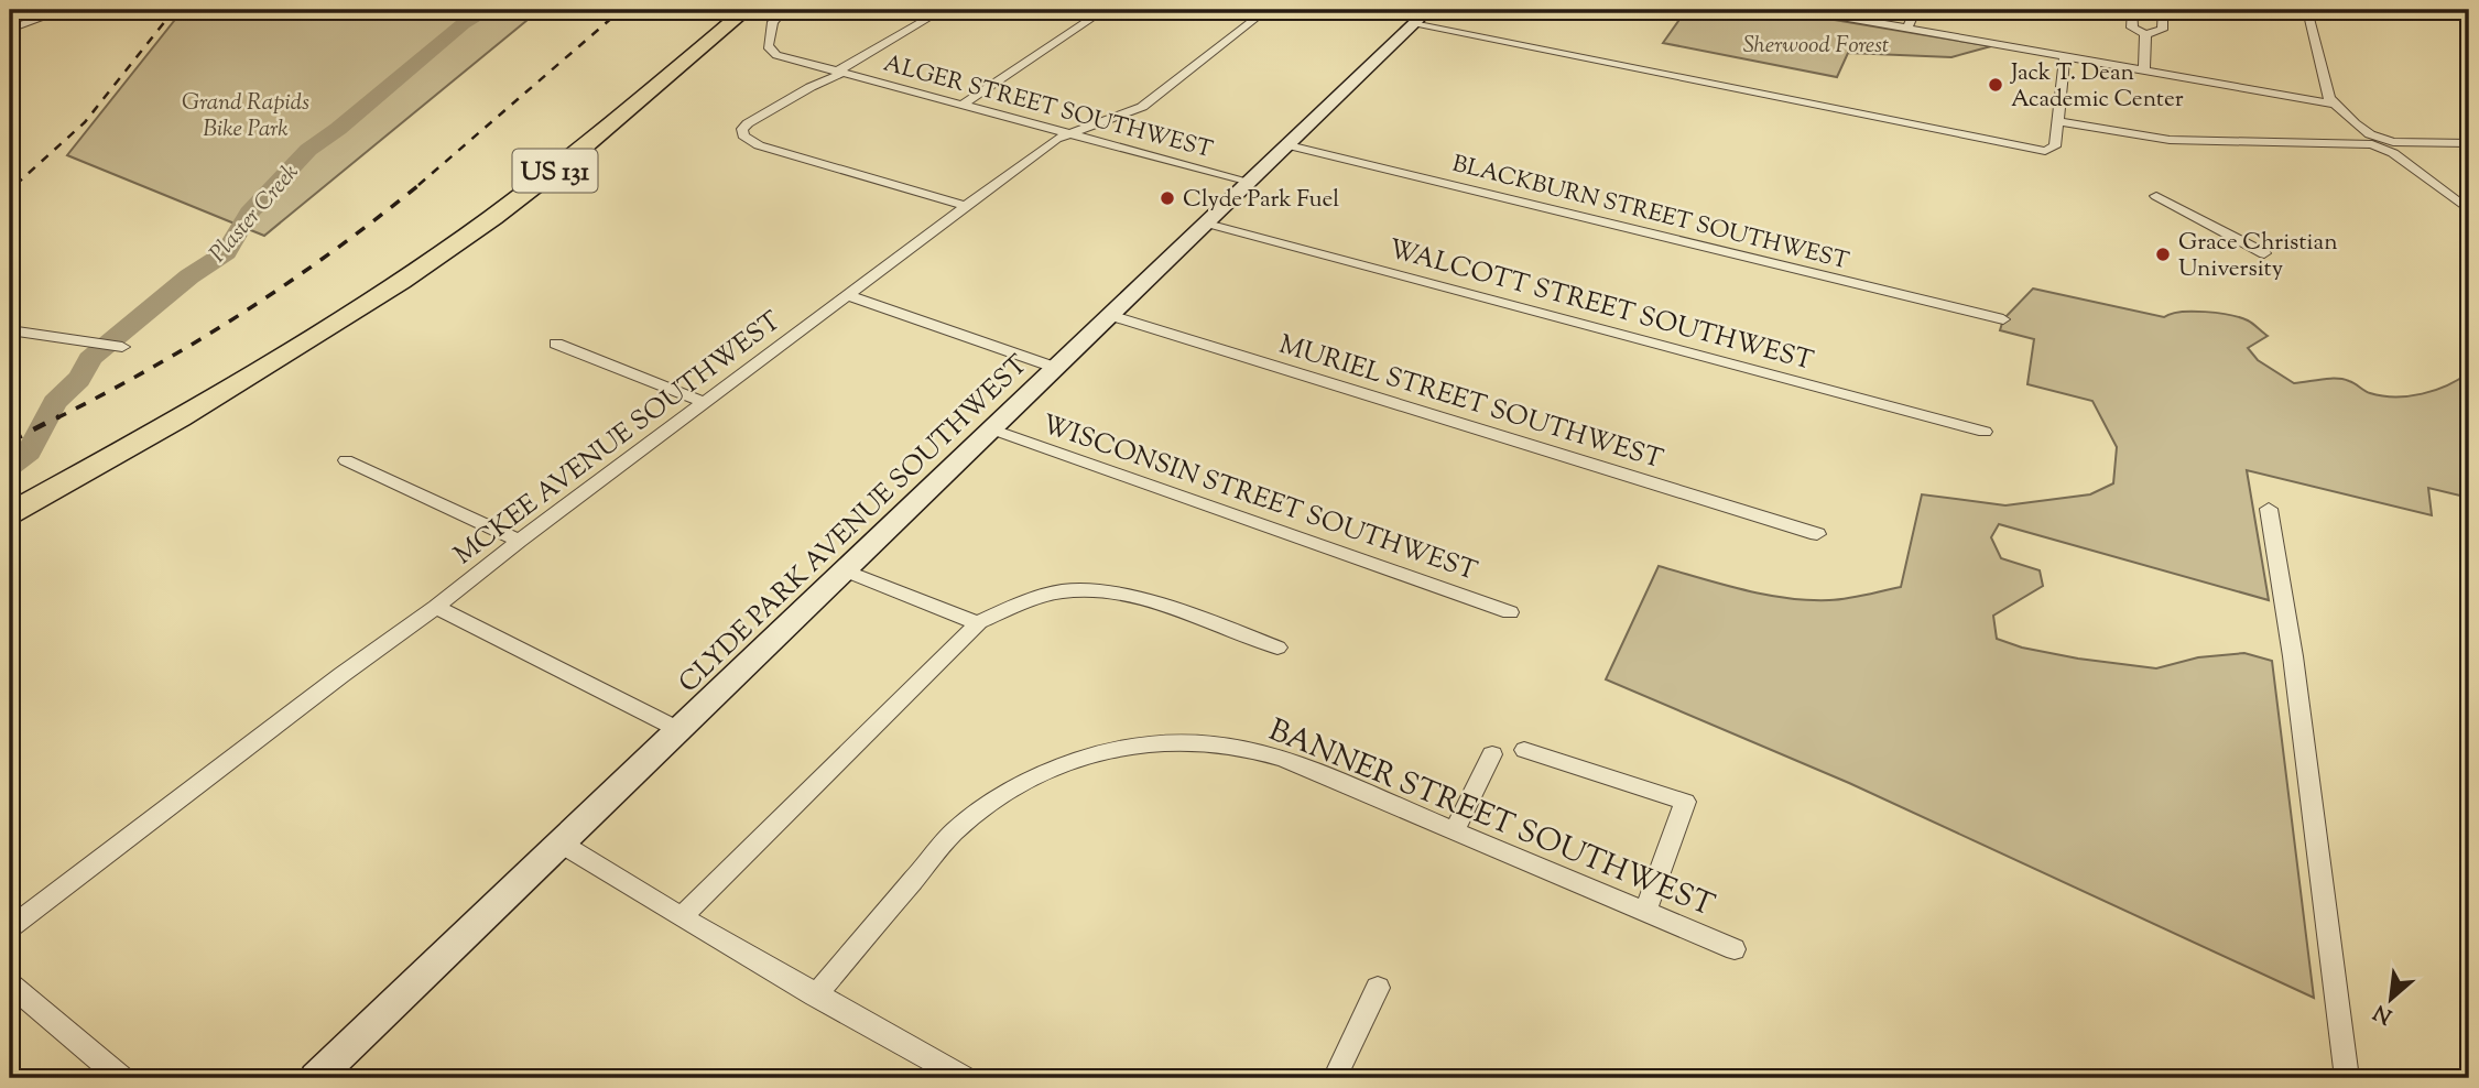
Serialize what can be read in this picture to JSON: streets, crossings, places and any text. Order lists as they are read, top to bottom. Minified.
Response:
{"streets":{"highway":["US 131"],"main road":["CLYDE PARK AVENUE SOUTHWEST"],"street":["ALGER STREET SOUTHWEST","BLACKBURN STREET SOUTHWEST","WALCOTT STREET SOUTHWEST","MURIEL STREET SOUTHWEST","MCKEE AVENUE SOUTHWEST","WISCONSIN STREET SOUTHWEST","BANNER STREET SOUTHWEST"]},"crossings":[["ALGER STREET SOUTHWEST","MCKEE AVENUE SOUTHWEST"],["ALGER STREET SOUTHWEST","CLYDE PARK AVENUE SOUTHWEST"],["BLACKBURN STREET SOUTHWEST","CLYDE PARK AVENUE SOUTHWEST"],["WALCOTT STREET SOUTHWEST","CLYDE PARK AVENUE SOUTHWEST"],["MURIEL STREET SOUTHWEST","CLYDE PARK AVENUE SOUTHWEST"],["WISCONSIN STREET SOUTHWEST","CLYDE PARK AVENUE SOUTHWEST"]],"water":["Plaster Creek"],"parks":["Sherwood Forest","Grand Rapids Bike Park"],"places":["Jack T. Dean Academic Center","Clyde Park Fuel","Grace Christian University"],"north":"bottom left"}
